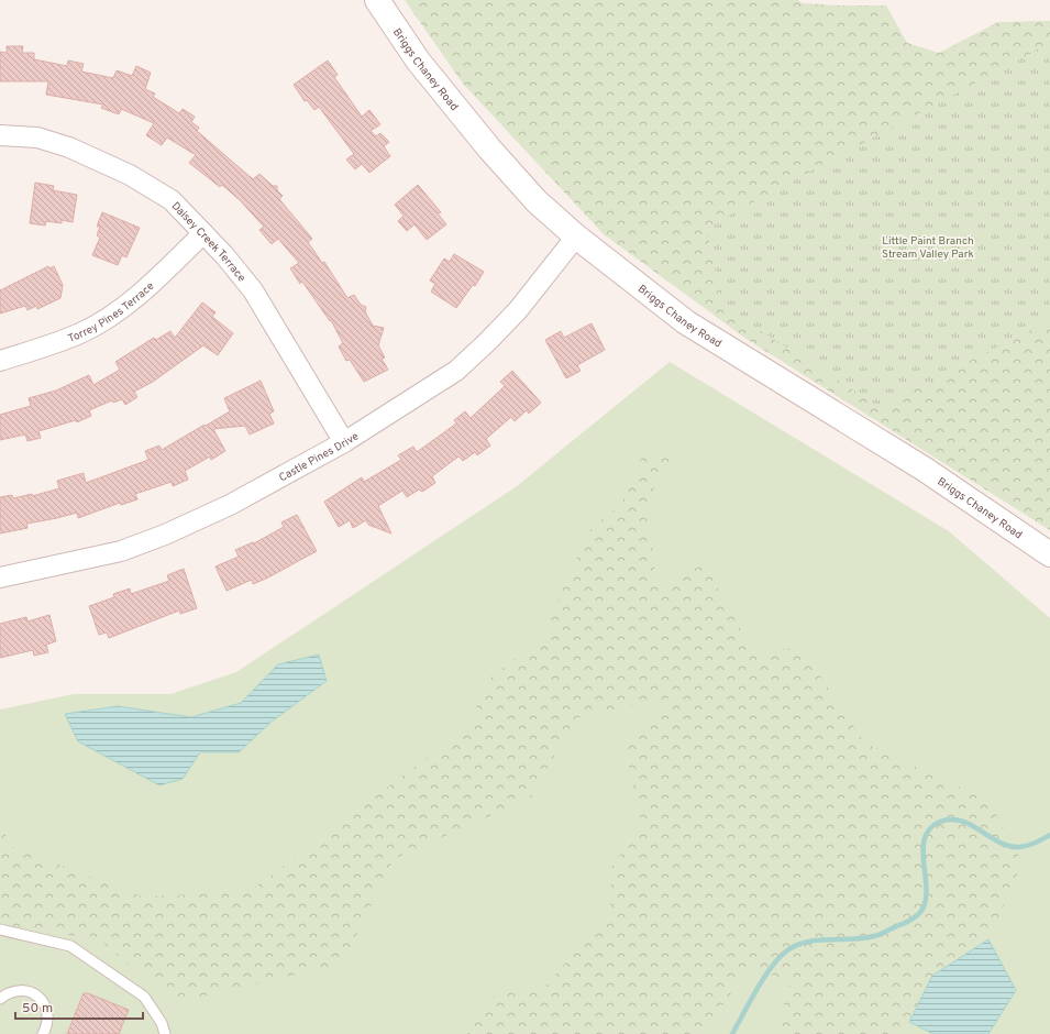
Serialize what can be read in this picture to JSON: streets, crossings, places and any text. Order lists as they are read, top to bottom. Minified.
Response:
{"streets":{"main road":["Briggs Chaney Road"],"street":["Daisey Creek Terrace","Torrey Pines Terrace","Castle Pines Drive"]},"crossings":[["Briggs Chaney Road","Castle Pines Drive"],["Daisey Creek Terrace","Torrey Pines Terrace"],["Daisey Creek Terrace","Castle Pines Drive"]],"parks":["Little Paint Branch Stream Valley Park"],"scale_bar":"50 m"}
